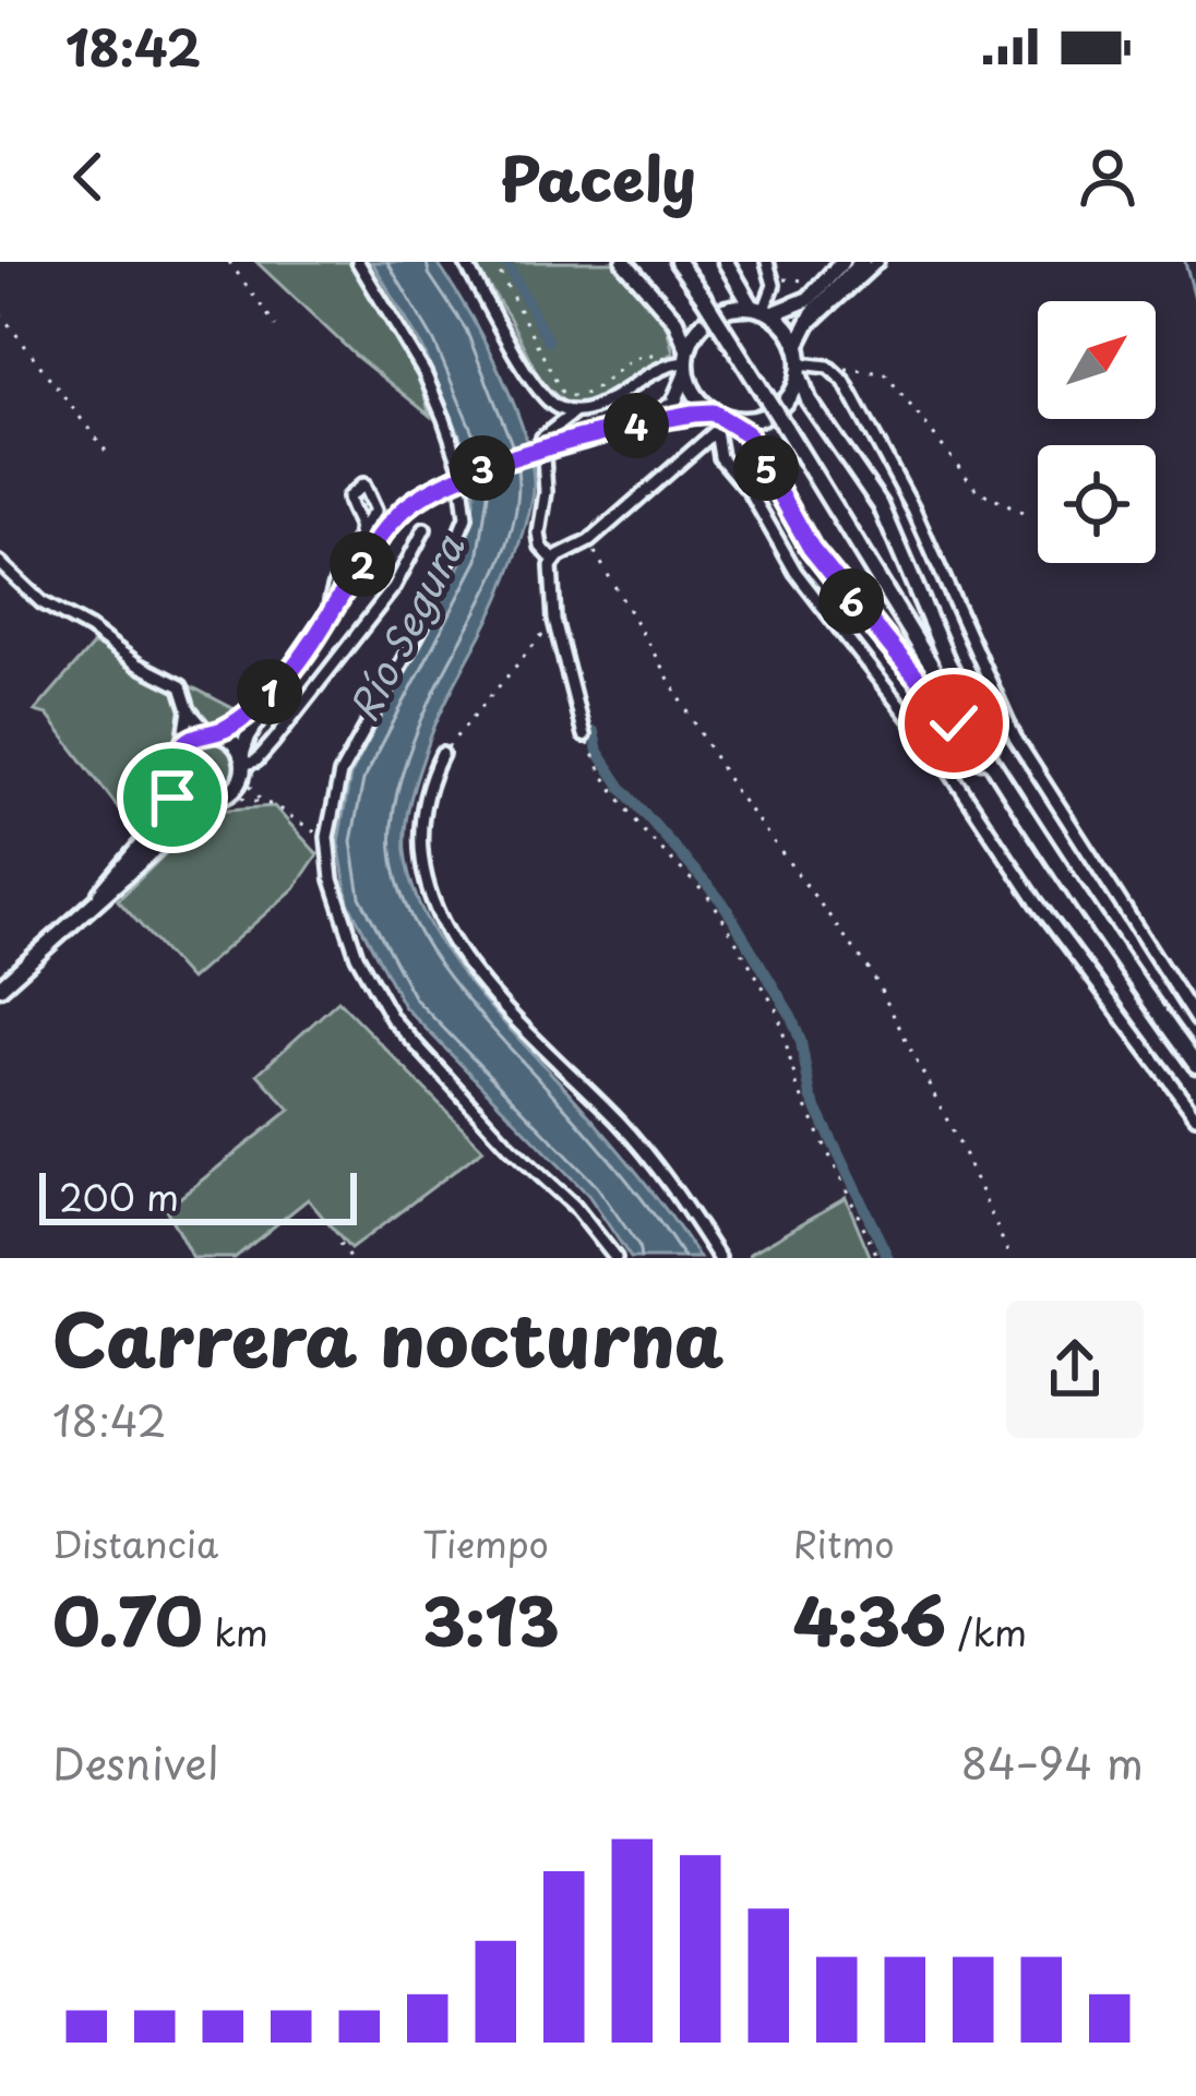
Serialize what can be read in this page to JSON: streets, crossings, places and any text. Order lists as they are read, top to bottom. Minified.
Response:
{"water":["Río Segura"],"scale_bar":"200 m","north":"top right","page":{"status":"18:42","header":"Pacely","pins":["4","3","5","2","6","1"],"scale":"200 m","heading":["Carrera nocturna","18:42"],"stats":[["Distancia","0.70 km"],["Tiempo","3:13"],["Ritmo","4:36 /km"]],"chart":["Desnivel","84–94 m"]}}
